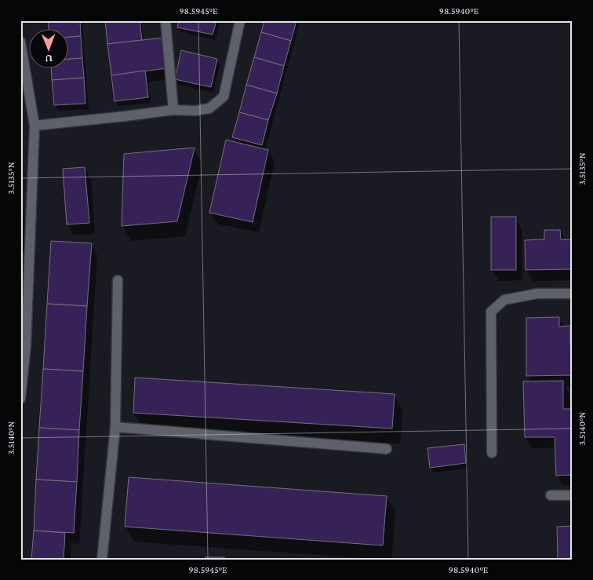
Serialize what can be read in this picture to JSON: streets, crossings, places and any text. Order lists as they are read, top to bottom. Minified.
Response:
{"north":"bottom","coordinates":["98.5945°E","98.5940°E","3.5135°N","3.5140°N"]}
